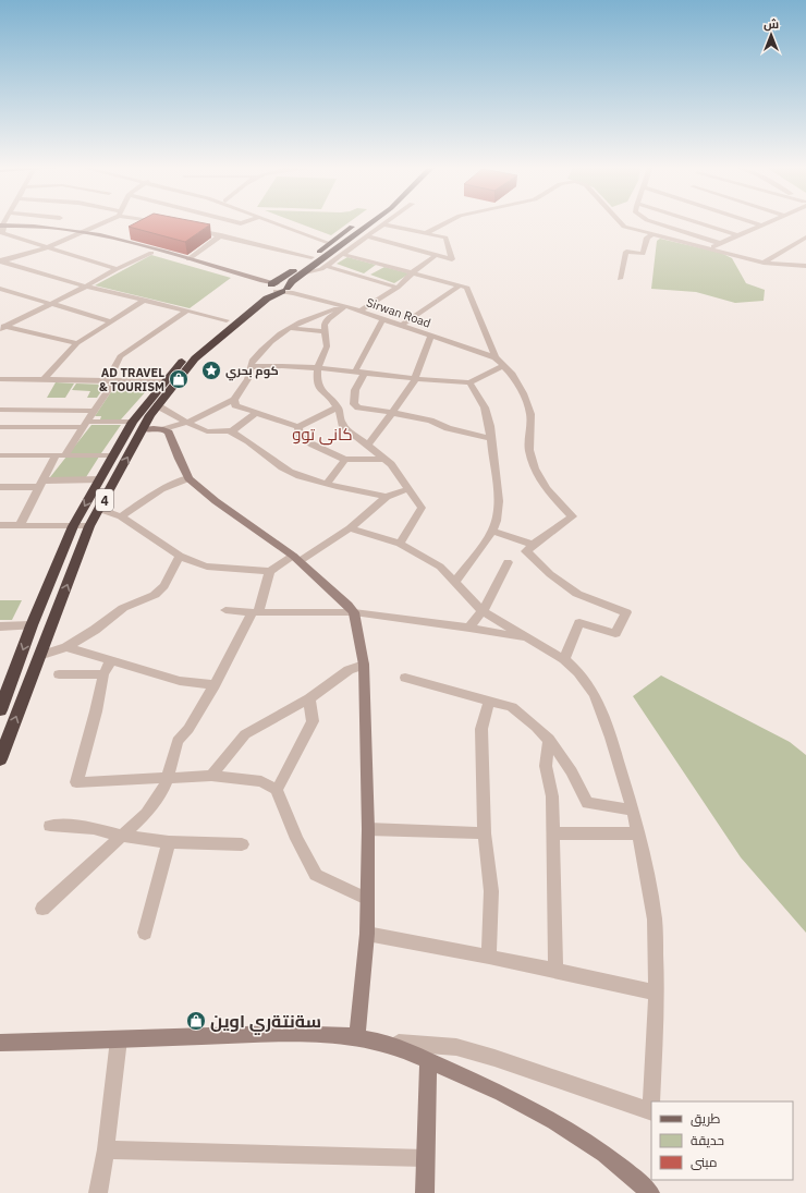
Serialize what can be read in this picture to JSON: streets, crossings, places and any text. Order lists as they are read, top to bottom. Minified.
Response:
{"streets":{"highway":["4"],"street":["Sirwan Road"]},"crossings":[["Sirwan Road","4"]],"districts":["کانی توو"],"places":{"place":["کوم بحري"],"shop":["AD TRAVEL & TOURISM","سةنتةري اوين"]},"legend":["طريق","حديقة","مبنى"],"north":"top"}
